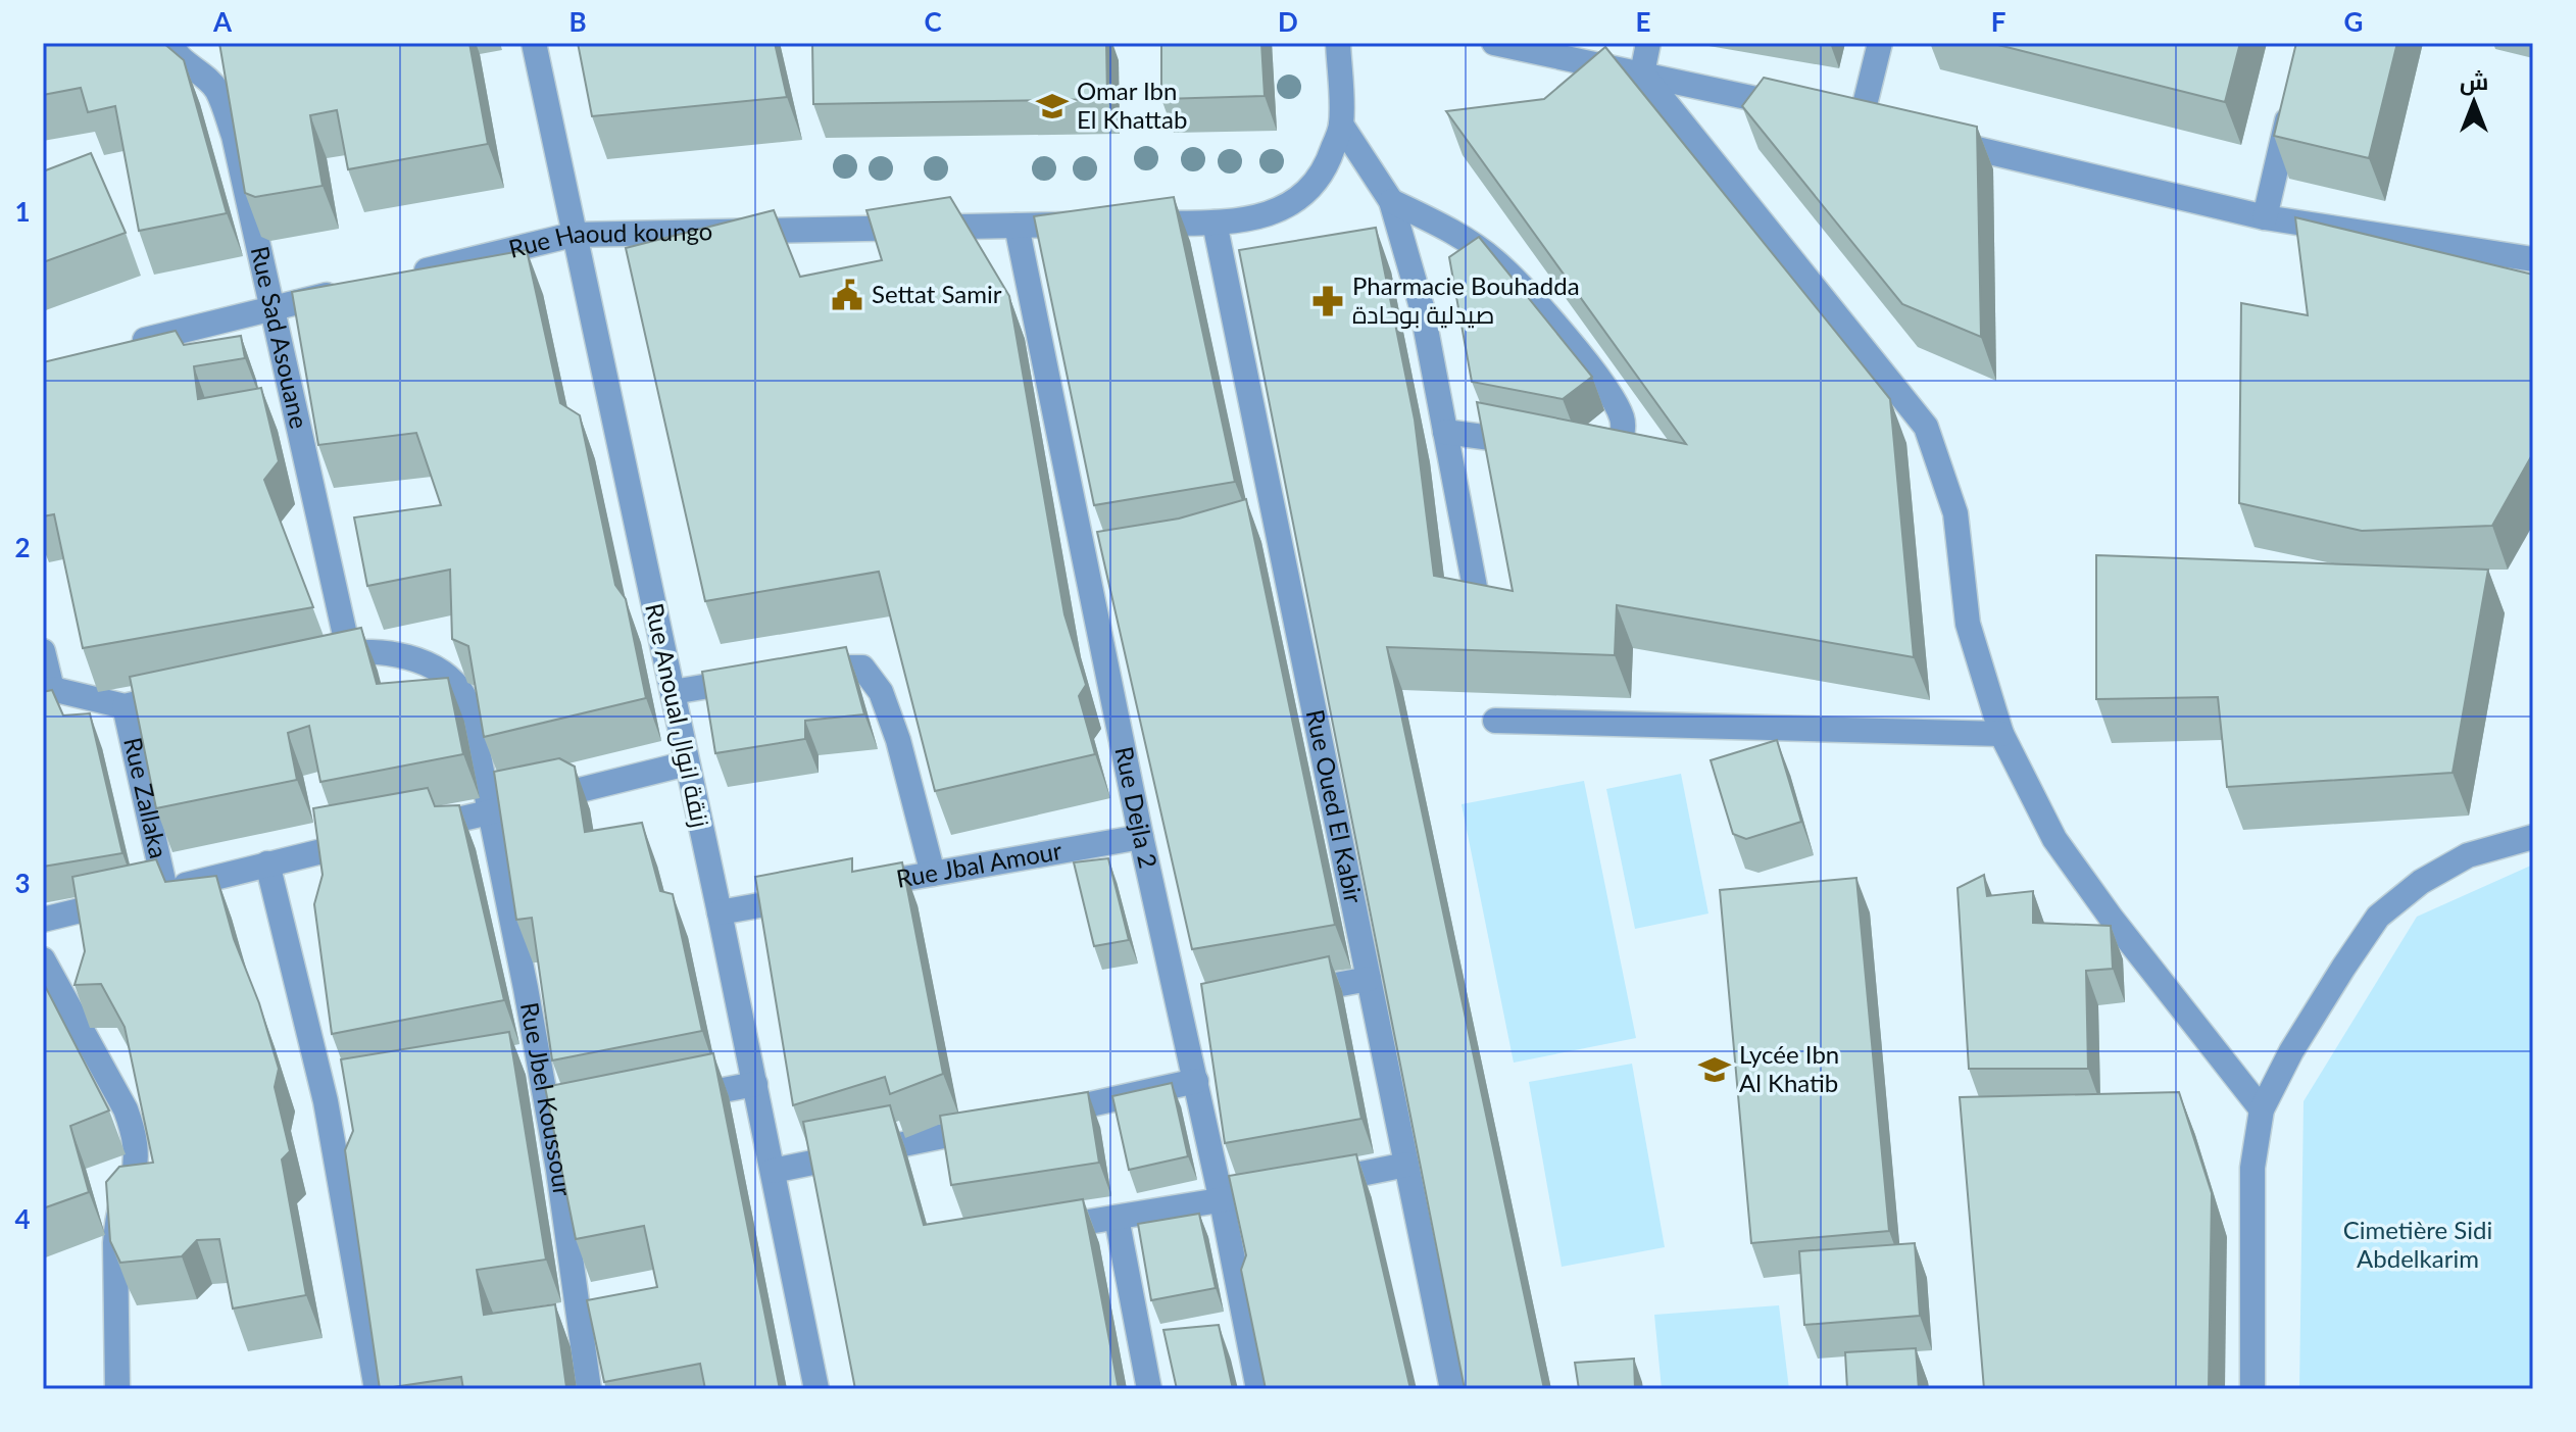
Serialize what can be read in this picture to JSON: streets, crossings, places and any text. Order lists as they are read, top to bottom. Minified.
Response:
{"streets":{"street":["Rue Haoud koungo","Rue Sad Asouane","Rue Anoual زنقة انوال","Rue Zallaka","Rue Oued El Kabir","Rue Dejla 2","Rue Jbal Amour","Rue Jbel Koussour"]},"crossings":[["Rue Haoud koungo","Rue Anoual زنقة انوال"],["Rue Haoud koungo","Rue Dejla 2"],["Rue Sad Asouane","Rue Jbel Koussour"],["Rue Dejla 2","Rue Jbal Amour"]],"parks":["Cimetière Sidi Abdelkarim"],"places":{"school or university":["Omar Ibn El Khattab","Lycée Ibn Al Khatib"],"public building":["Settat Samir"],"pharmacy":["Pharmacie Bouhadda صيدلية بوحادة"]},"north":"top","grid":{"columns":["A","B","C","D","E","F","G"],"rows":["1","2","3","4"]}}
